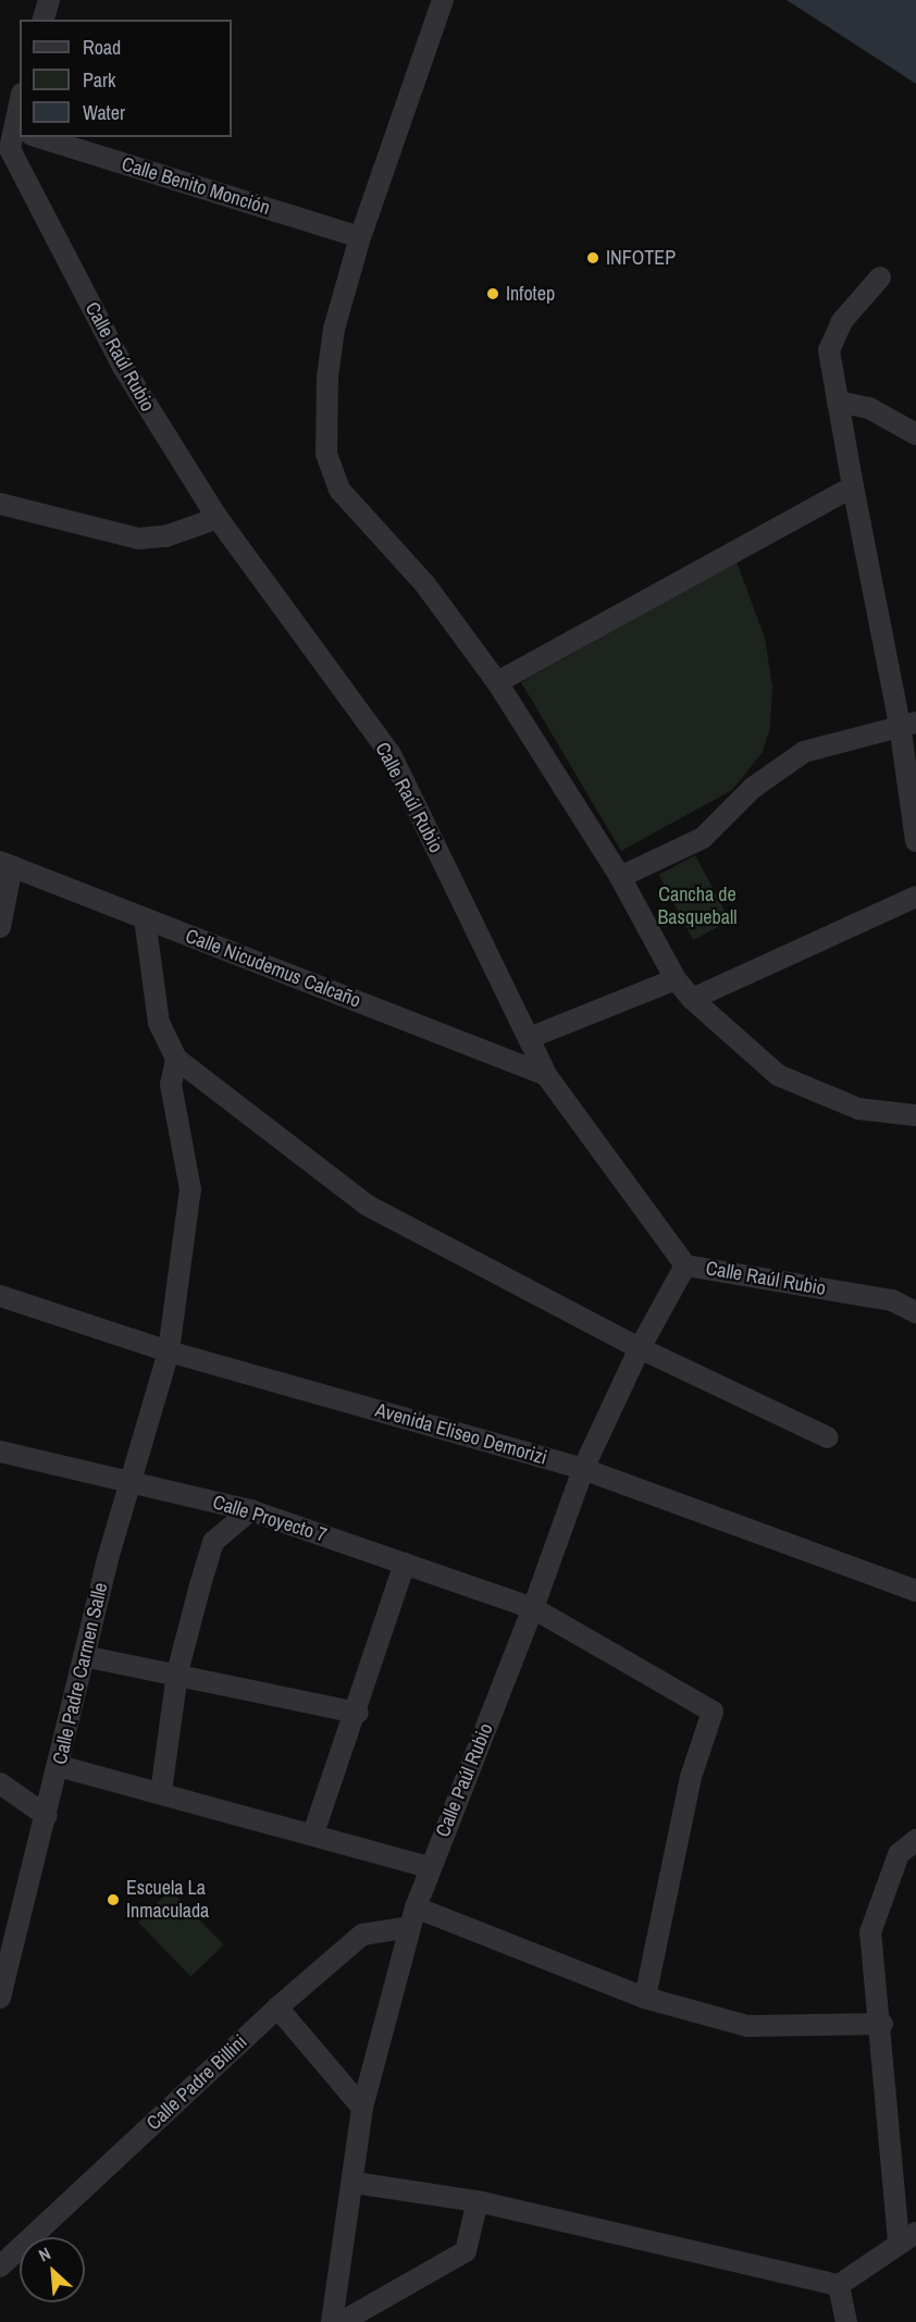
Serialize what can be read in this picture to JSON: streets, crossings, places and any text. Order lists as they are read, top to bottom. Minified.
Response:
{"streets":{"street":["Calle Benito Monción","Calle Raúl Rubio","Calle Nicudemus Calcaño","Avenida Eliseo Demorizi","Calle Proyecto 7","Calle Padre Carmen Salle","Calle Paúl Rubio","Calle Padre Billini"]},"crossings":[["Calle Raúl Rubio","Calle Nicudemus Calcaño"],["Calle Raúl Rubio","Calle Paúl Rubio"],["Avenida Eliseo Demorizi","Calle Padre Carmen Salle"],["Avenida Eliseo Demorizi","Calle Paúl Rubio"],["Calle Proyecto 7","Calle Padre Carmen Salle"],["Calle Proyecto 7","Calle Paúl Rubio"],["Calle Paúl Rubio","Calle Padre Billini"]],"parks":["Cancha de Basqueball"],"places":["INFOTEP","Infotep","Escuela La Inmaculada"],"legend":["Road","Park","Water"],"north":"top left"}
